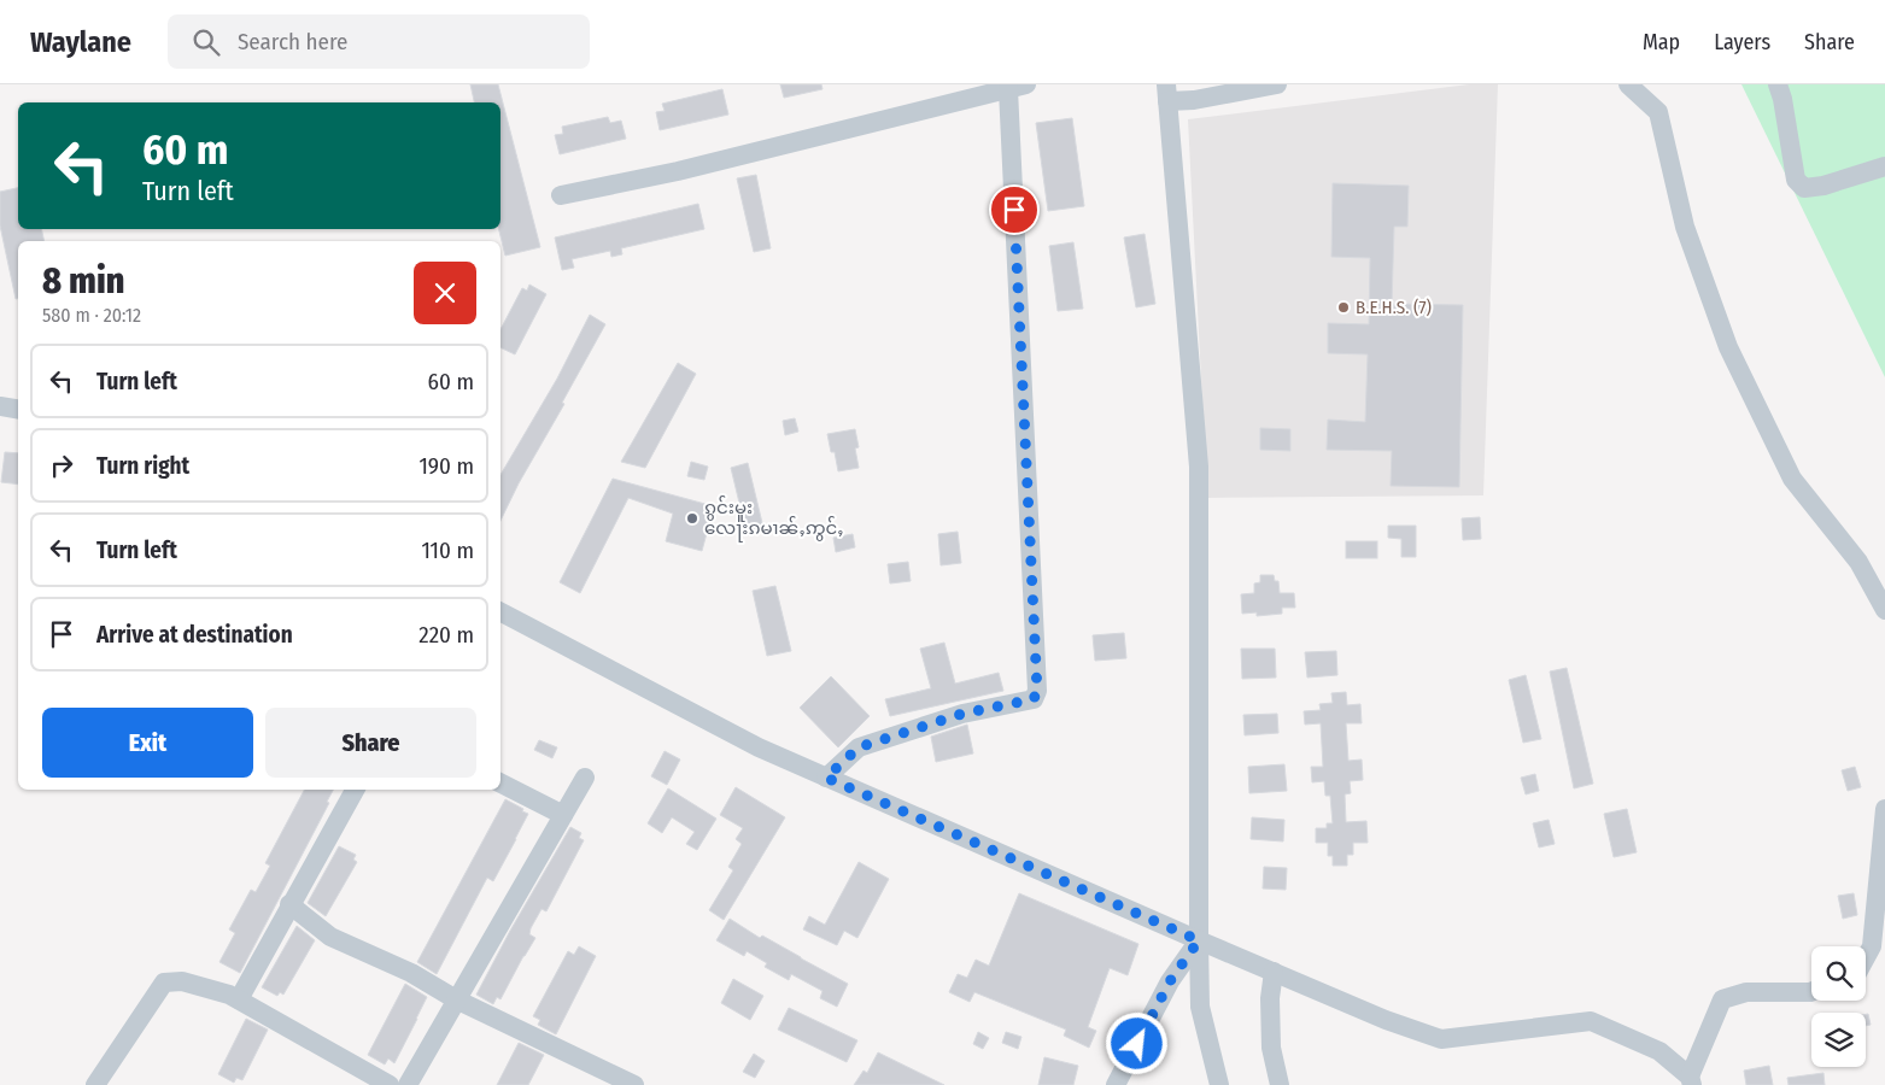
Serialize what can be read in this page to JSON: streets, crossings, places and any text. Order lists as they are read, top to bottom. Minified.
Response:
{"places":["B.E.H.S. (7)","ၵွင်းမူး လေႃးၵမၢၼ်ႇဢွင်ႇ"],"page":{"header":"Waylane","search":"Search here","nav":["Map","Layers","Share"],"turn":["60 m","Turn left"],"heading":["8 min","580 m · 20:12"],"list":[{"name":"Turn left","value":"60 m"},{"name":"Turn right","value":"190 m"},{"name":"Turn left","value":"110 m"},{"name":"Arrive at destination","value":"220 m"}],"buttons":["Exit","Share"]}}
